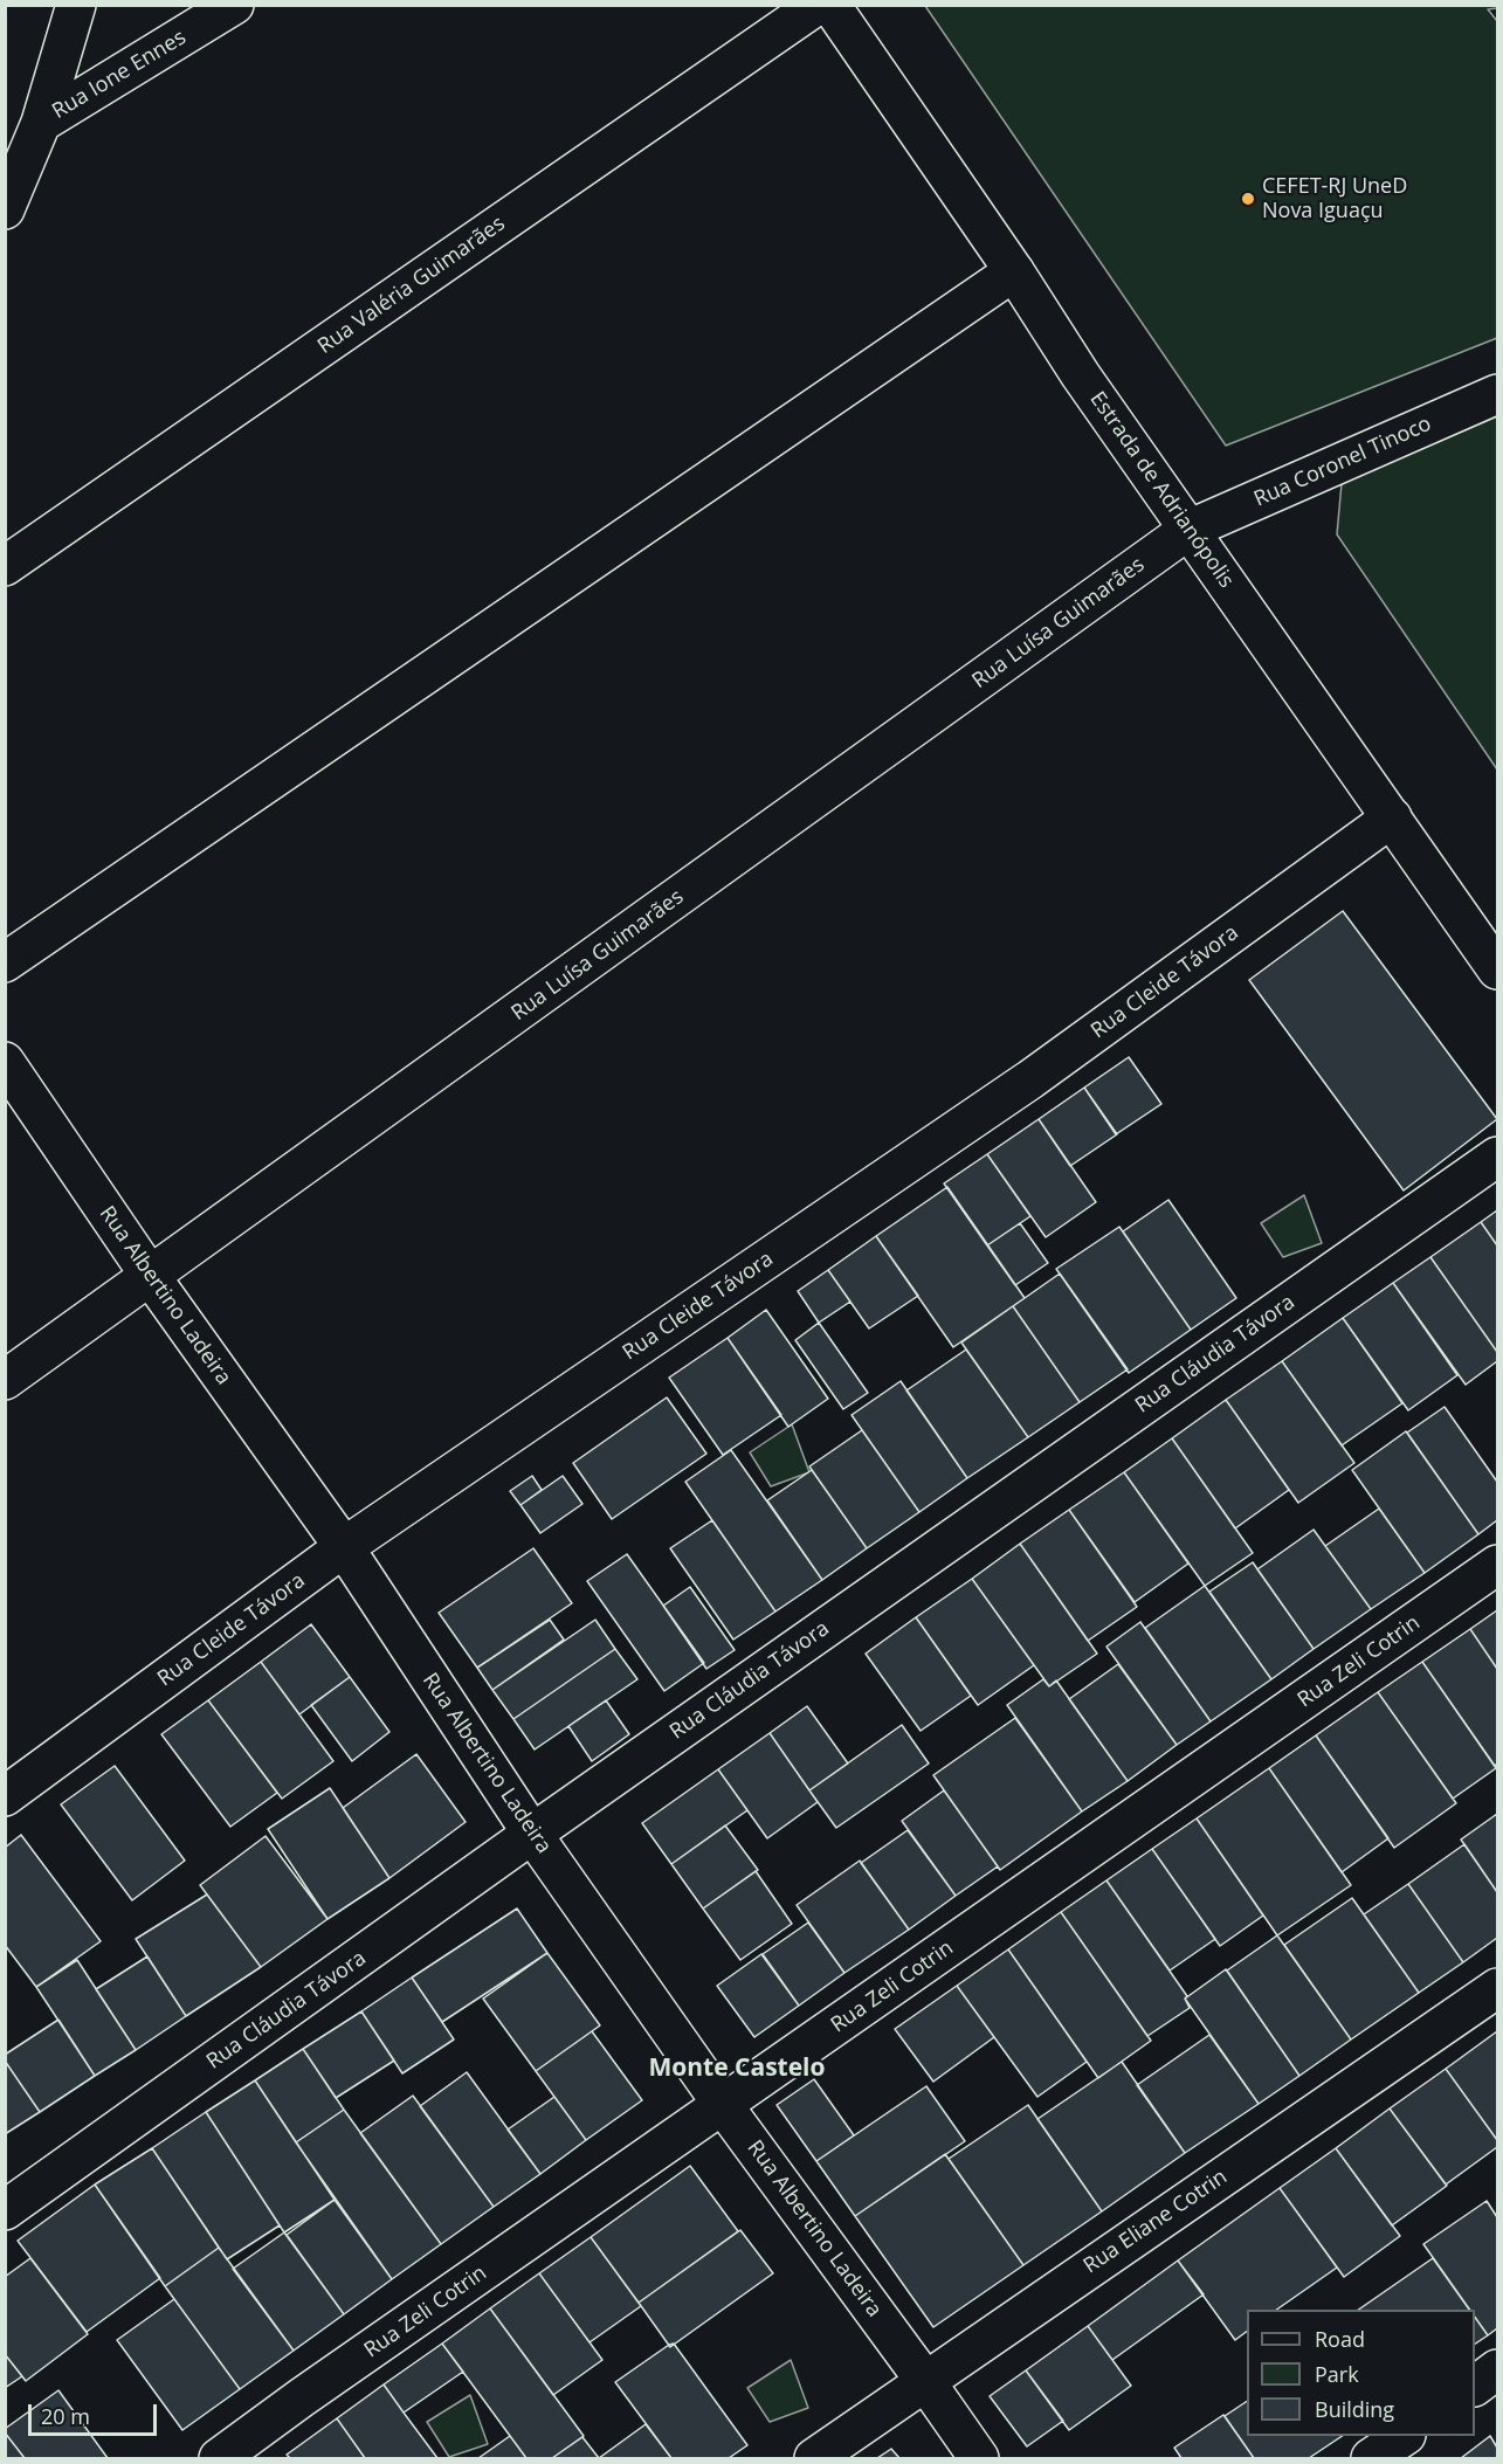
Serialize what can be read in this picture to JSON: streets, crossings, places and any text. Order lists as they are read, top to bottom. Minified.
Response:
{"streets":{"street":["Rua Ione Ennes","Rua Valéria Guimarães","Rua Coronel Tinoco","Estrada de Adrianópolis","Rua Luísa Guimarães","Rua Cleide Távora","Rua Albertino Ladeira","Rua Cláudia Távora","Rua Zeli Cotrin","Rua Eliane Cotrin"]},"crossings":[["Rua Coronel Tinoco","Estrada de Adrianópolis"],["Rua Coronel Tinoco","Rua Luísa Guimarães"],["Estrada de Adrianópolis","Rua Luísa Guimarães"],["Estrada de Adrianópolis","Rua Cleide Távora"],["Rua Luísa Guimarães","Rua Albertino Ladeira"],["Rua Cleide Távora","Rua Albertino Ladeira"],["Rua Albertino Ladeira","Rua Cláudia Távora"],["Rua Albertino Ladeira","Rua Zeli Cotrin"],["Rua Albertino Ladeira","Rua Eliane Cotrin"]],"districts":["Monte Castelo"],"places":["CEFET-RJ UneD Nova Iguaçu"],"legend":["Road","Park","Building"],"scale_bar":"20 m"}
